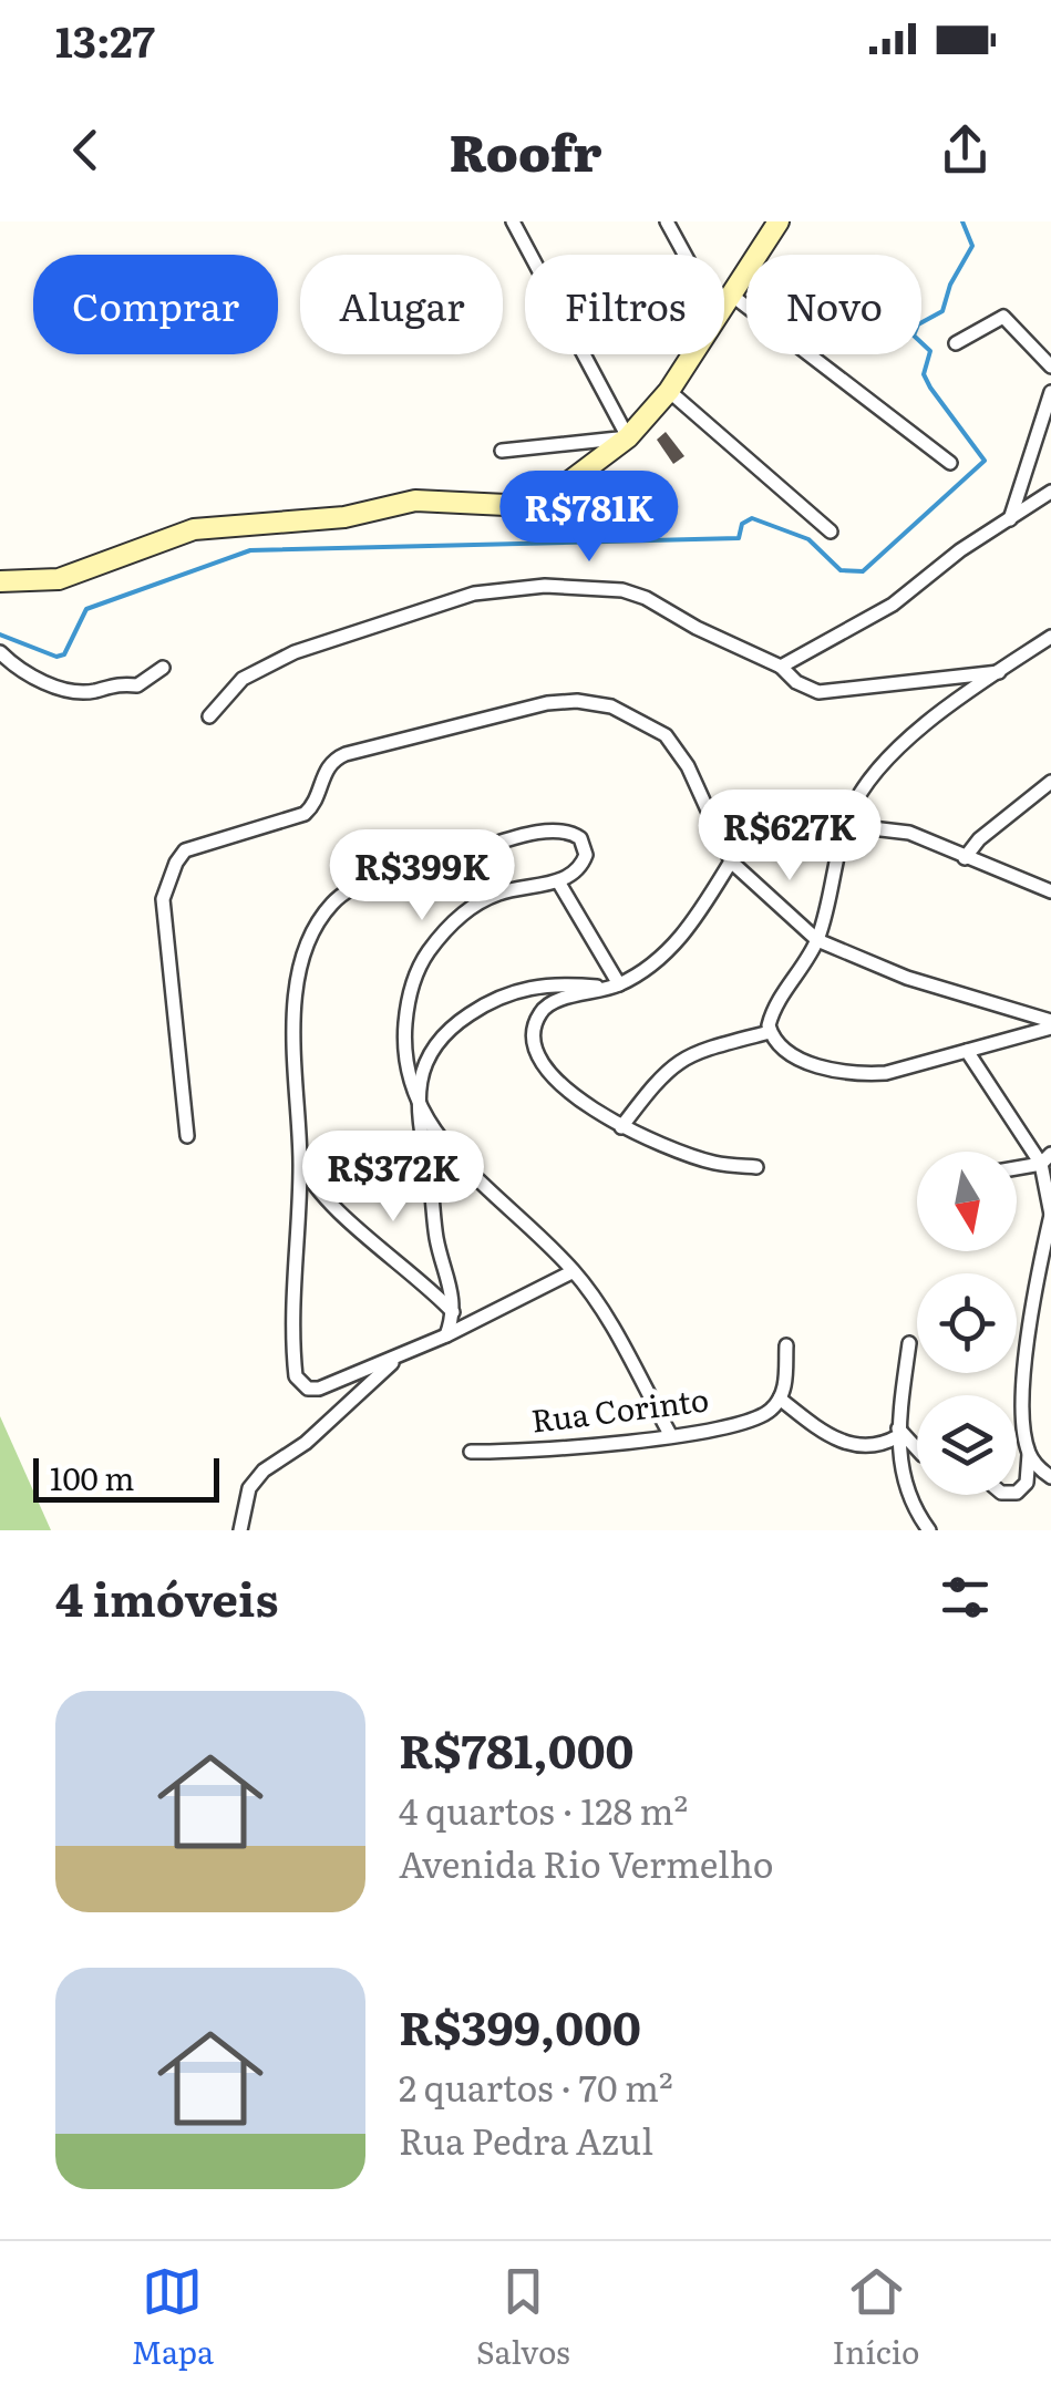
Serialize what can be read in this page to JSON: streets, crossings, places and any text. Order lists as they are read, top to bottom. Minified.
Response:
{"streets":{"street":["Rua Corinto"]},"scale_bar":"100 m","north":"bottom","page":{"status":"13:27","header":"Roofr","chip":["Comprar","Alugar","Filtros","Novo"],"price":["R$781K","R$627K","R$399K","R$372K"],"scale":"100 m","heading":"4 imóveis","list":[{"name":"R$781,000","note":"4 quartos · 128 m² · Avenida Rio Vermelho"},{"name":"R$399,000","note":"2 quartos · 70 m² · Rua Pedra Azul"}],"tabs":["Mapa","Salvos","Início"]}}
